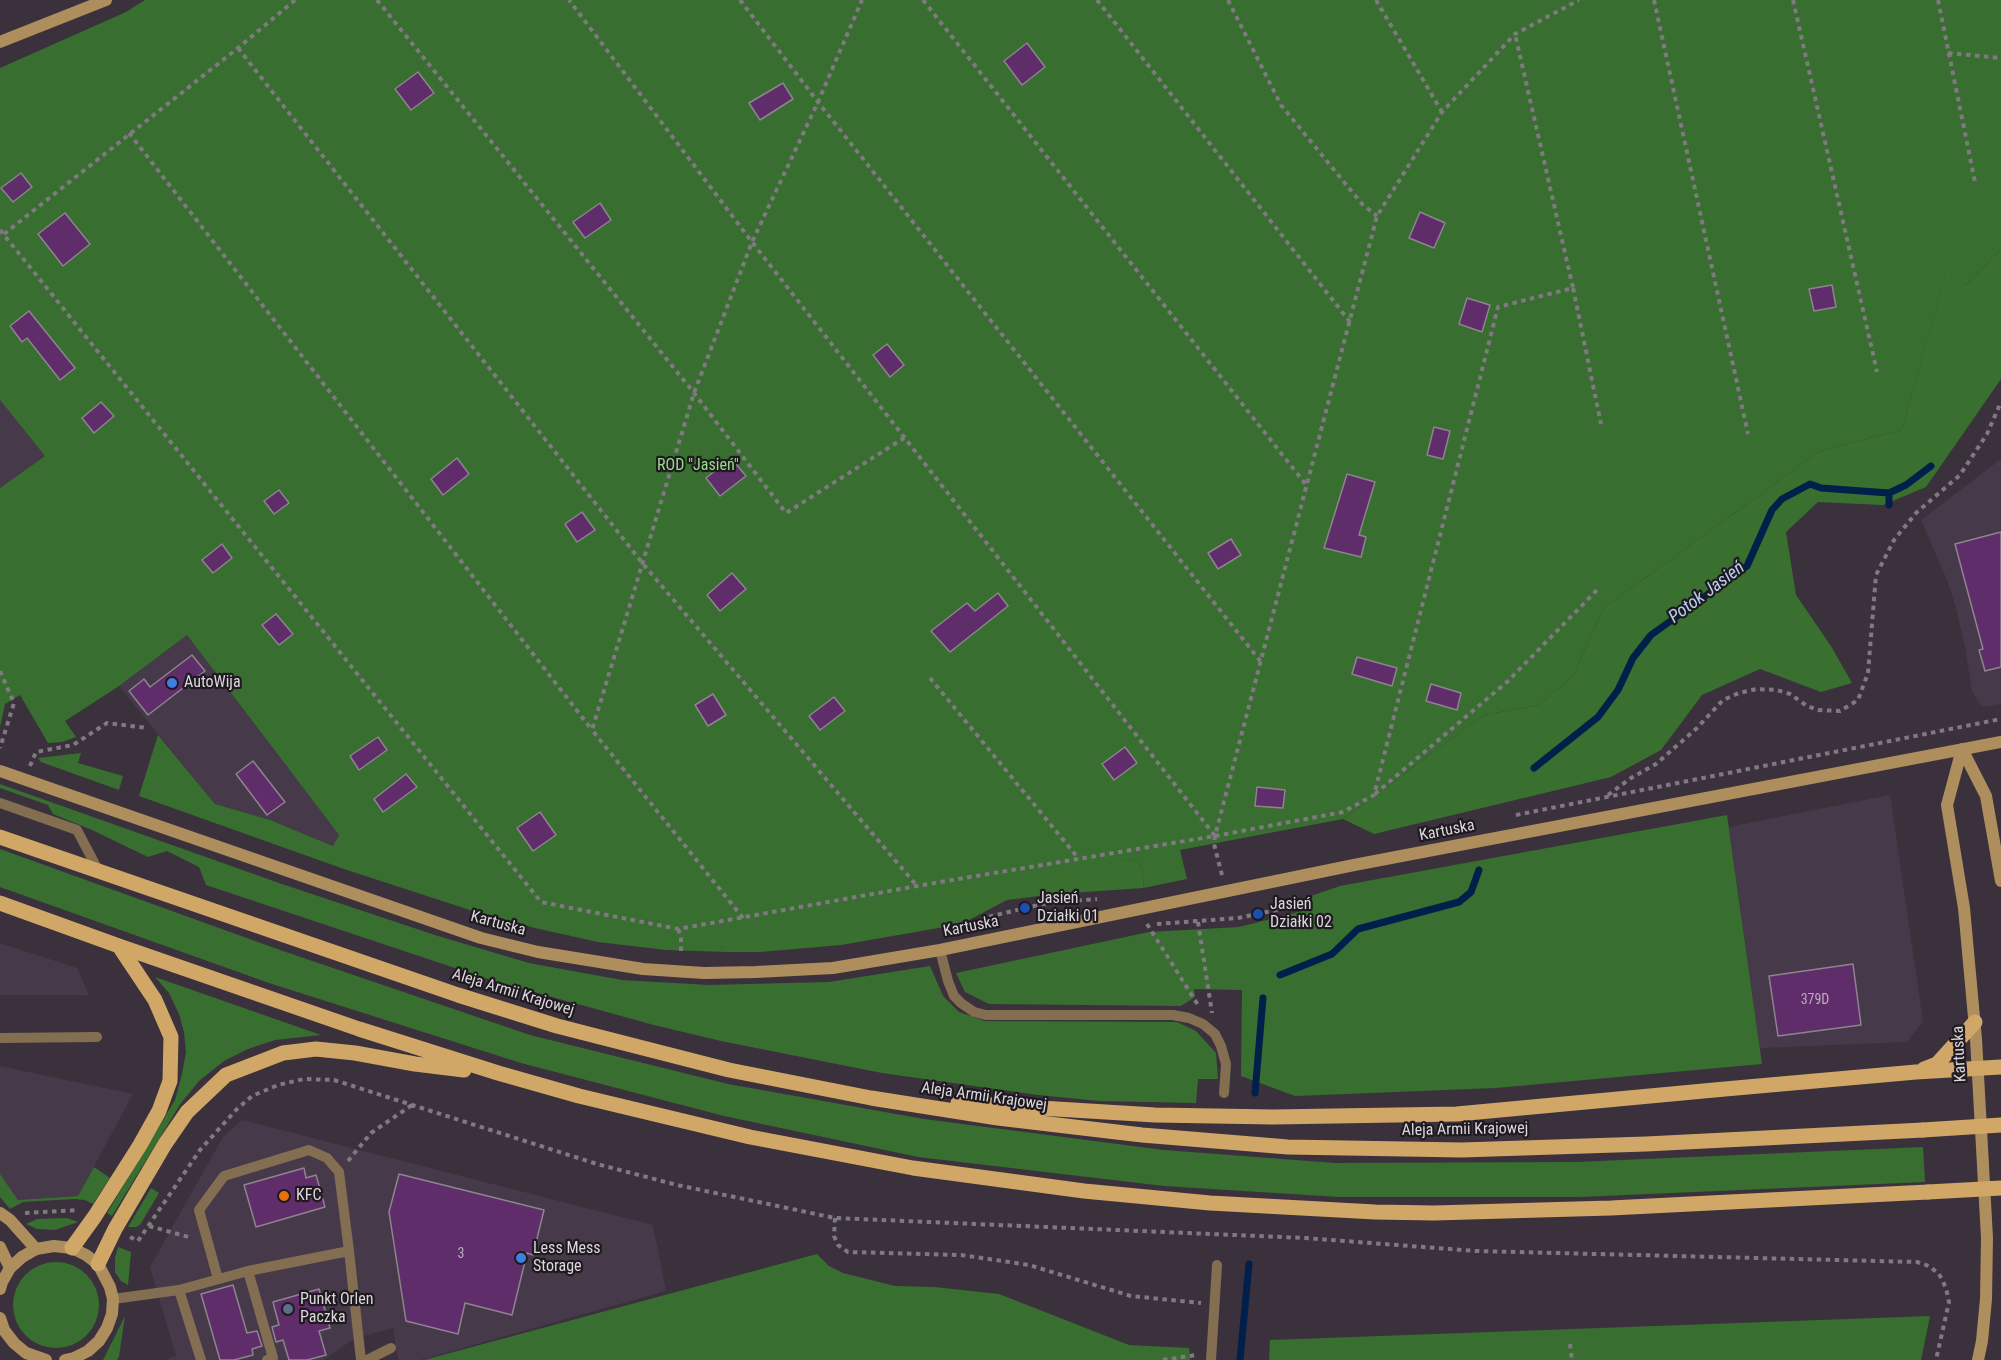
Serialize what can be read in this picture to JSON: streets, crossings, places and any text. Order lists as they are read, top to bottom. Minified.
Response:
{"streets":{"main road":["Aleja Armii Krajowej"],"street":["Kartuska"]},"water":["Potok Jasień"],"parks":["ROD \"Jasień\""],"places":["AutoWija","Jasień Działki 01","Jasień Działki 02","KFC","Less Mess Storage","Punkt Orlen Paczka"],"house_numbers":["379D","3"]}
